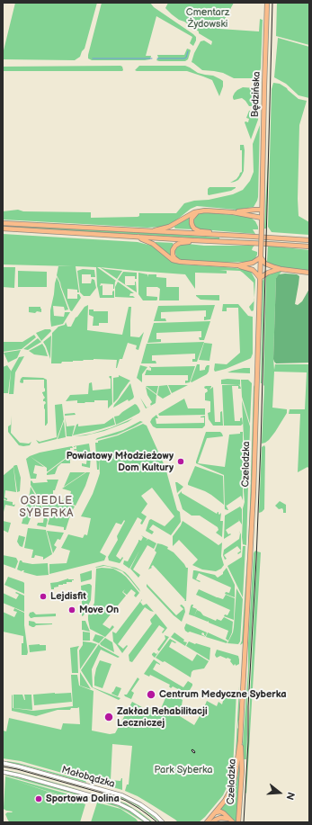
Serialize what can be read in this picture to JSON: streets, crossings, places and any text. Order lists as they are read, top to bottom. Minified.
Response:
{"streets":{"main road":["Będzińska","Czeladzka"],"street":["Małobądzka"]},"crossings":[["Będzińska","Czeladzka"]],"districts":["OSIEDLE SYBERKA"],"parks":["Cmentarz Żydowski","Park Syberka"],"places":["Powiatowy Młodzieżowy Dom Kultury","Lejdisfit","Move On","Centrum Medyczne Syberka","Zakład Rehabilitacji Leczniczej","Sportowa Dolina"],"north":"right"}
